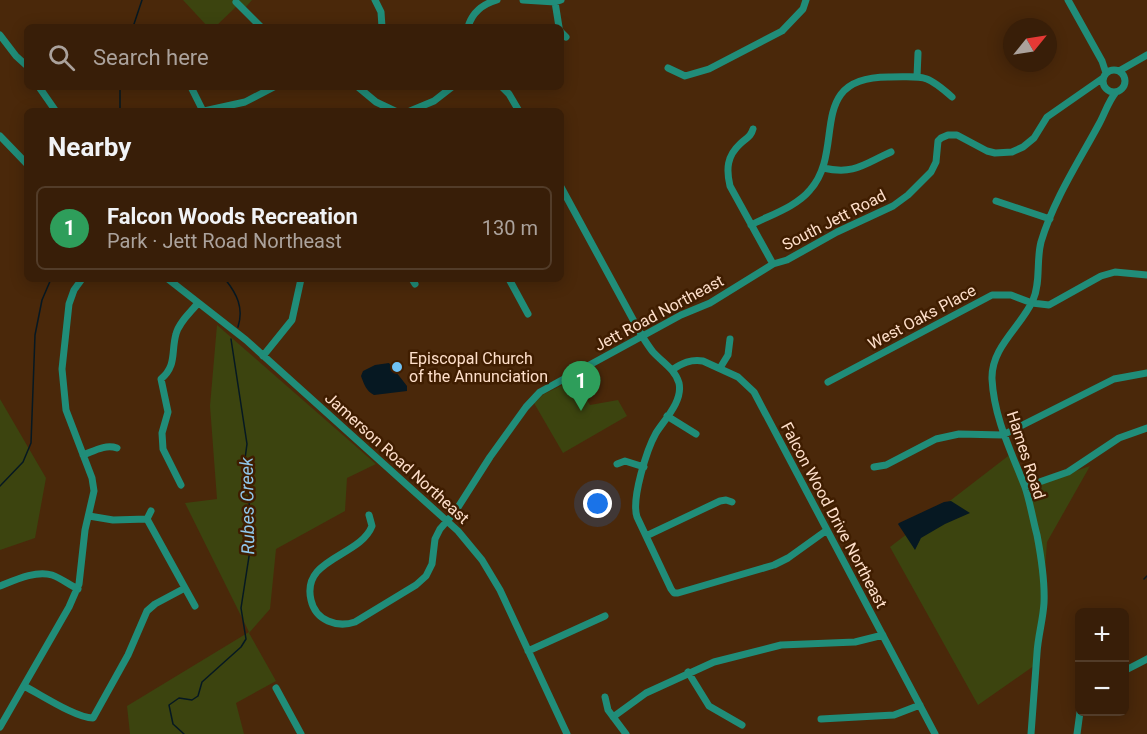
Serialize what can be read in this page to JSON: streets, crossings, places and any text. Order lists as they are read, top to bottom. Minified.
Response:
{"streets":{"street":["South Jett Road","Jett Road Northeast","West Oaks Place","Hames Road","Jamerson Road Northeast","Falcon Wood Drive Northeast"]},"crossings":[["South Jett Road","Jett Road Northeast"],["South Jett Road","Hames Road"],["Jett Road Northeast","Jamerson Road Northeast"],["West Oaks Place","Hames Road"]],"water":["Rubes Creek"],"places":["Episcopal Church of the Annunciation"],"north":"top right","page":{"search":"Search here","heading":"Nearby","list":[{"mark":"1","name":"Falcon Woods Recreation","note":"Park · Jett Road Northeast","value":"130 m"}],"pins":"1","map_buttons":["+","−"]}}
